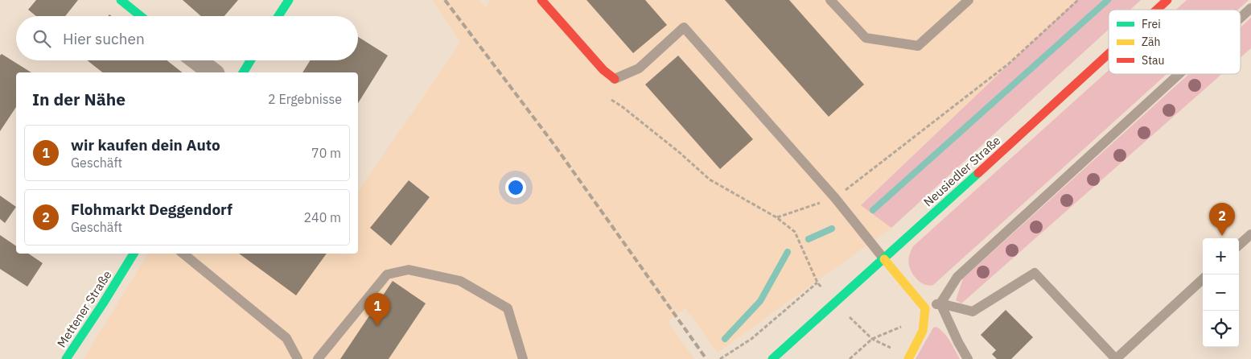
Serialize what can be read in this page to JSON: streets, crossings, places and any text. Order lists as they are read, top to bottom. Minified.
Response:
{"streets":{"main road":["Neusiedler Straße","Mettener Straße"]},"legend":["Frei","Zäh","Stau"],"page":{"search":"Hier suchen","heading":["In der Nähe","2 Ergebnisse"],"list":[{"mark":"1","name":"wir kaufen dein Auto","note":"Geschäft","value":"70 m"},{"mark":"2","name":"Flohmarkt Deggendorf","note":"Geschäft","value":"240 m"}],"pins":["2","1"],"map_buttons":["+","−"]}}
